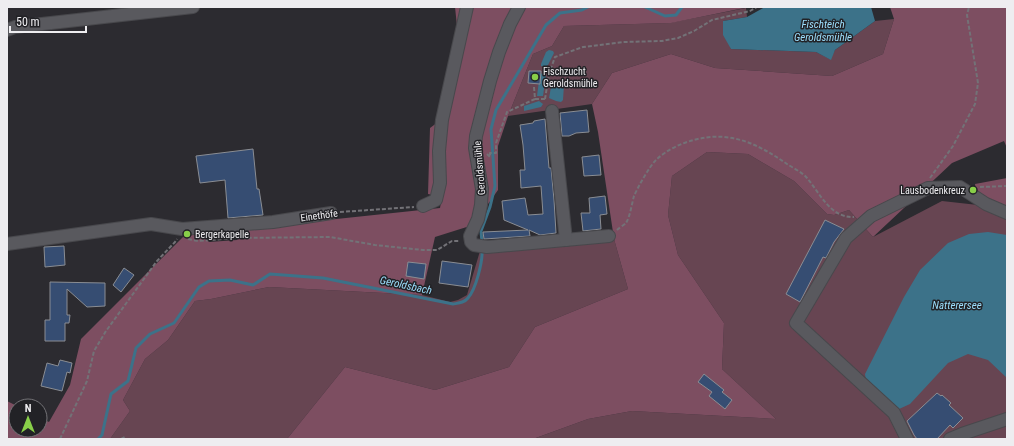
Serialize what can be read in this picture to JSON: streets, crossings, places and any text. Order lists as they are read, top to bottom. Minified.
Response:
{"streets":{"street":["Geroldsmühle","Einethöfe"]},"water":["Fischteich Geroldsmühle","Geroldsbach","Natterersee"],"places":["Fischzucht Geroldsmühle","Lausbodenkreuz","Bergerkapelle"],"scale_bar":"50 m","north":"top"}
